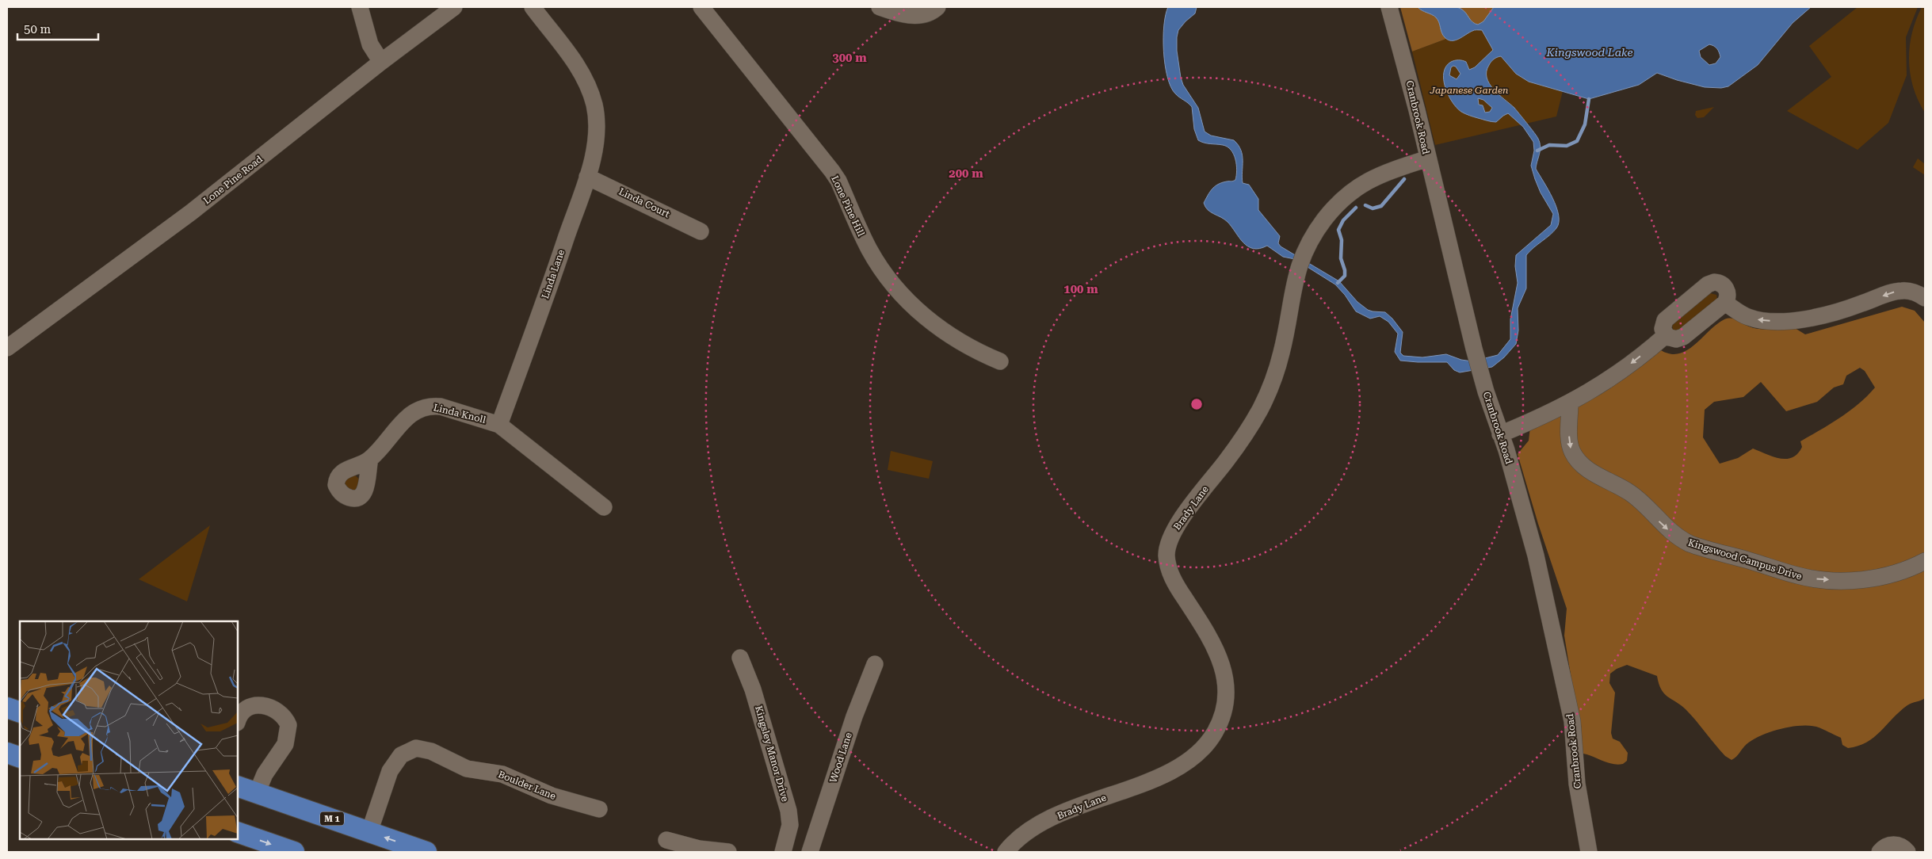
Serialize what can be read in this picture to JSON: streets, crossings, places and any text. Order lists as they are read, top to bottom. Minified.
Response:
{"streets":{"main road":["M 1"],"street":["Cranbrook Road","Lone Pine Road","Linda Court","Lone Pine Hill","Linda Lane","Linda Knoll","Brady Lane","Kingswood Campus Drive","Kingsley Manor Drive","Wood Lane","Boulder Lane"]},"crossings":[["Cranbrook Road","Brady Lane"],["Linda Court","Linda Lane"],["Linda Lane","Linda Knoll"],["Boulder Lane","M 1"]],"one_way":["Kingswood Campus Drive"],"water":["Kingswood Lake"],"parks":["Japanese Garden"],"scale_bar":"50 m","rings":["300 m","200 m","100 m"]}
